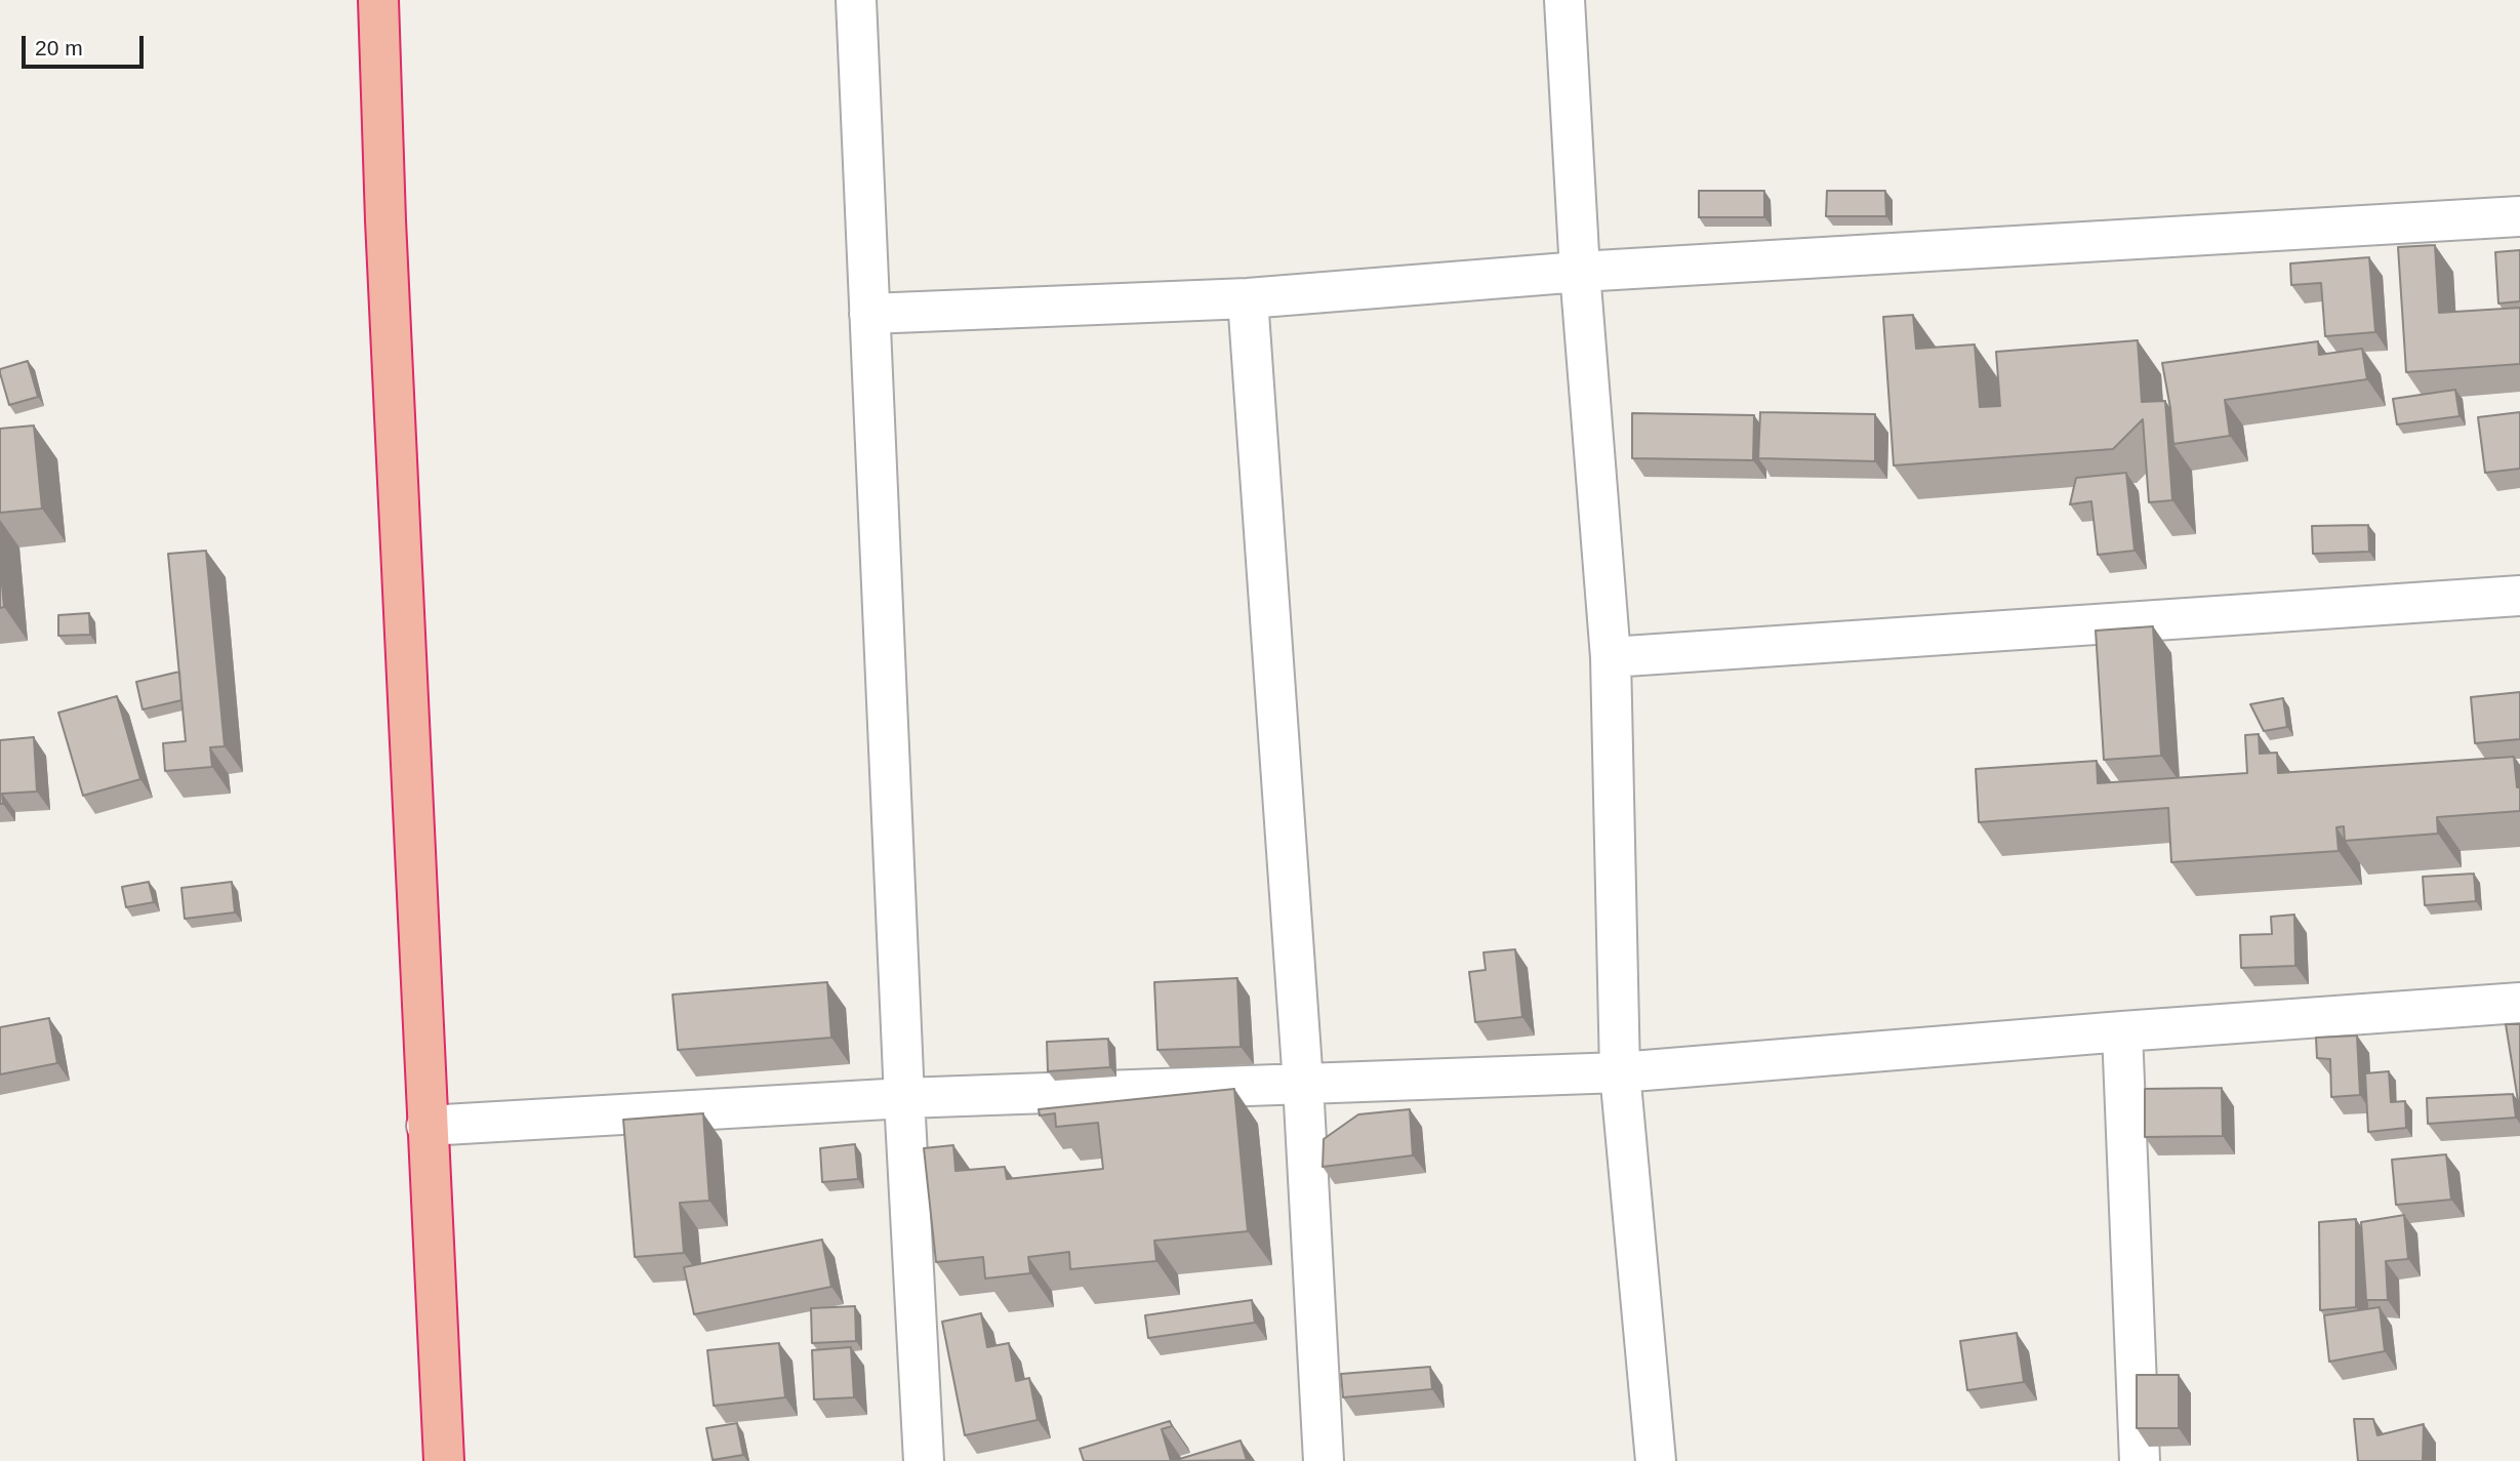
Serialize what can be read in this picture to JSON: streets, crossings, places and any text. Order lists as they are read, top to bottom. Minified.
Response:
{"scale_bar":"20 m"}
